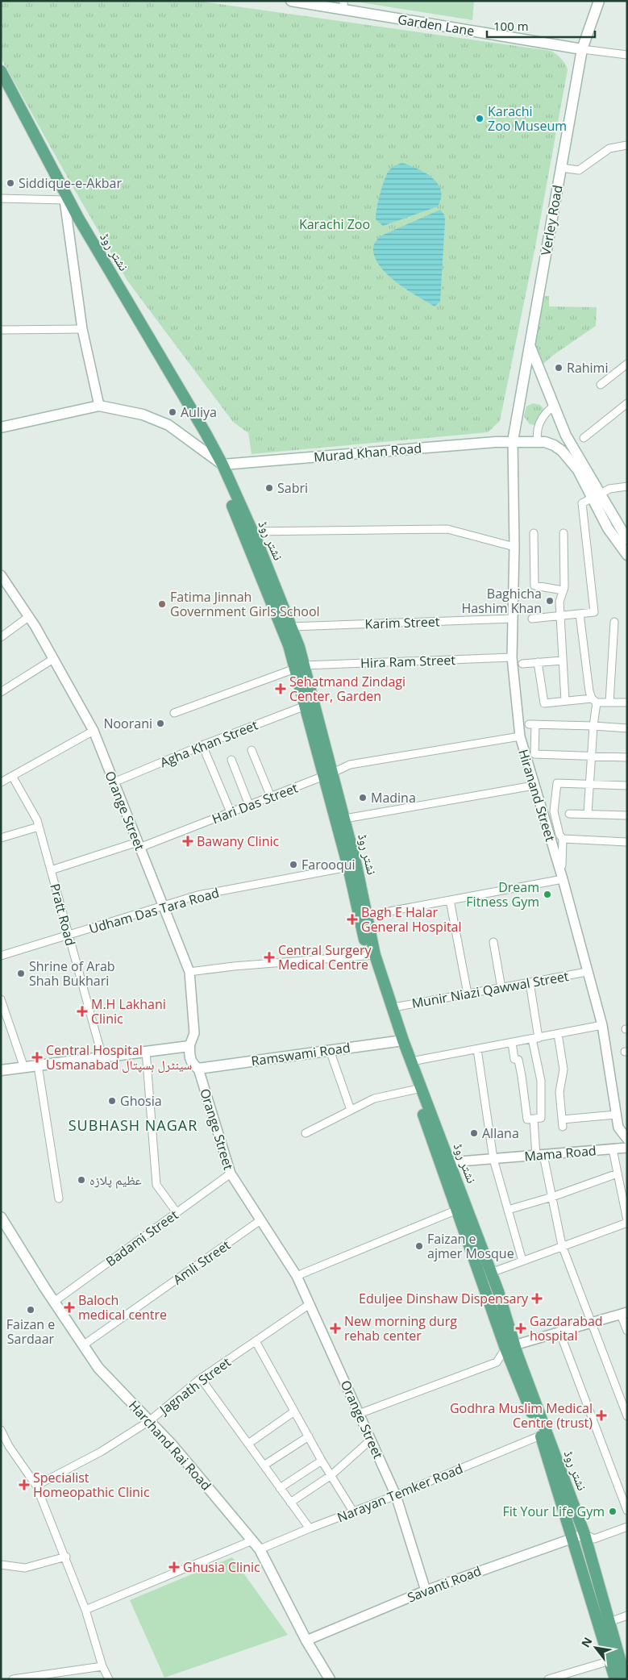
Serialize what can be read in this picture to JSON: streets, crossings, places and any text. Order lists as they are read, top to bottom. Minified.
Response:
{"streets":{"main road":["Garden Lane","Verley Road","نشتر روڈ","Murad Khan Road","Orange Street","Ramswami Road","Harchand Rai Road"],"street":["Karim Street","Hira Ram Street","Agha Khan Street","Hiranand Street","Hari Das Street","Udham Das Tara Road","Pratt Road","Munir Niazi Qawwal Street","Mama Road","Badami Street","Amli Street","Jagnath Street","Narayan Temker Road","Savanti Road"]},"crossings":[["Garden Lane","Verley Road"],["Verley Road","Murad Khan Road"],["Verley Road","Hiranand Street"],["نشتر روڈ","Murad Khan Road"],["نشتر روڈ","Karim Street"],["نشتر روڈ","Hira Ram Street"],["نشتر روڈ","Agha Khan Street"],["نشتر روڈ","Hari Das Street"],["نشتر روڈ","Udham Das Tara Road"],["نشتر روڈ","Munir Niazi Qawwal Street"],["نشتر روڈ","Ramswami Road"],["نشتر روڈ","Mama Road"],["نشتر روڈ","Narayan Temker Road"],["نشتر روڈ","Savanti Road"],["Murad Khan Road","Hiranand Street"],["Karim Street","Hiranand Street"],["Hira Ram Street","Hiranand Street"],["Agha Khan Street","Orange Street"],["Hiranand Street","Hari Das Street"],["Hiranand Street","Munir Niazi Qawwal Street"],["Hari Das Street","Orange Street"],["Hari Das Street","Pratt Road"],["Orange Street","Udham Das Tara Road"],["Orange Street","Ramswami Road"],["Orange Street","Badami Street"],["Orange Street","Amli Street"],["Orange Street","Jagnath Street"],["Orange Street","Narayan Temker Road"],["Orange Street","Savanti Road"],["Udham Das Tara Road","Pratt Road"],["Badami Street","Harchand Rai Road"],["Amli Street","Harchand Rai Road"],["Jagnath Street","Harchand Rai Road"],["Harchand Rai Road","Narayan Temker Road"],["Harchand Rai Road","Savanti Road"]],"districts":["SUBHASH NAGAR"],"parks":["Karachi Zoo"],"places":{"other":["Karachi Zoo Museum","Siddique-e-Akbar","Rahimi","Auliya","Sabri","Baghicha Hashim Khan","Fatima Jinnah Government Girls School","Noorani","Madina","Farooqui","Dream Fitness Gym","Shrine of Arab Shah Bukhari","Ghosia","Allana","عظیم پلازہ","Faizan e ajmer Mosque","Faizan e Sardaar","Fit Your Life Gym"],"health":["Sehatmand Zindagi Center, Garden","Bawany Clinic","Bagh E Halar General Hospital","Central Surgery Medical Centre","M.H Lakhani Clinic","Central Hospital Usmanabad سینٹرل ہسپتال","Eduljee Dinshaw Dispensary","Baloch medical centre","New morning durg rehab center","Gazdarabad hospital","Godhra Muslim Medical Centre (trust)","Specialist Homeopathic Clinic","Ghusia Clinic"]},"scale_bar":"100 m","north":"top left"}
